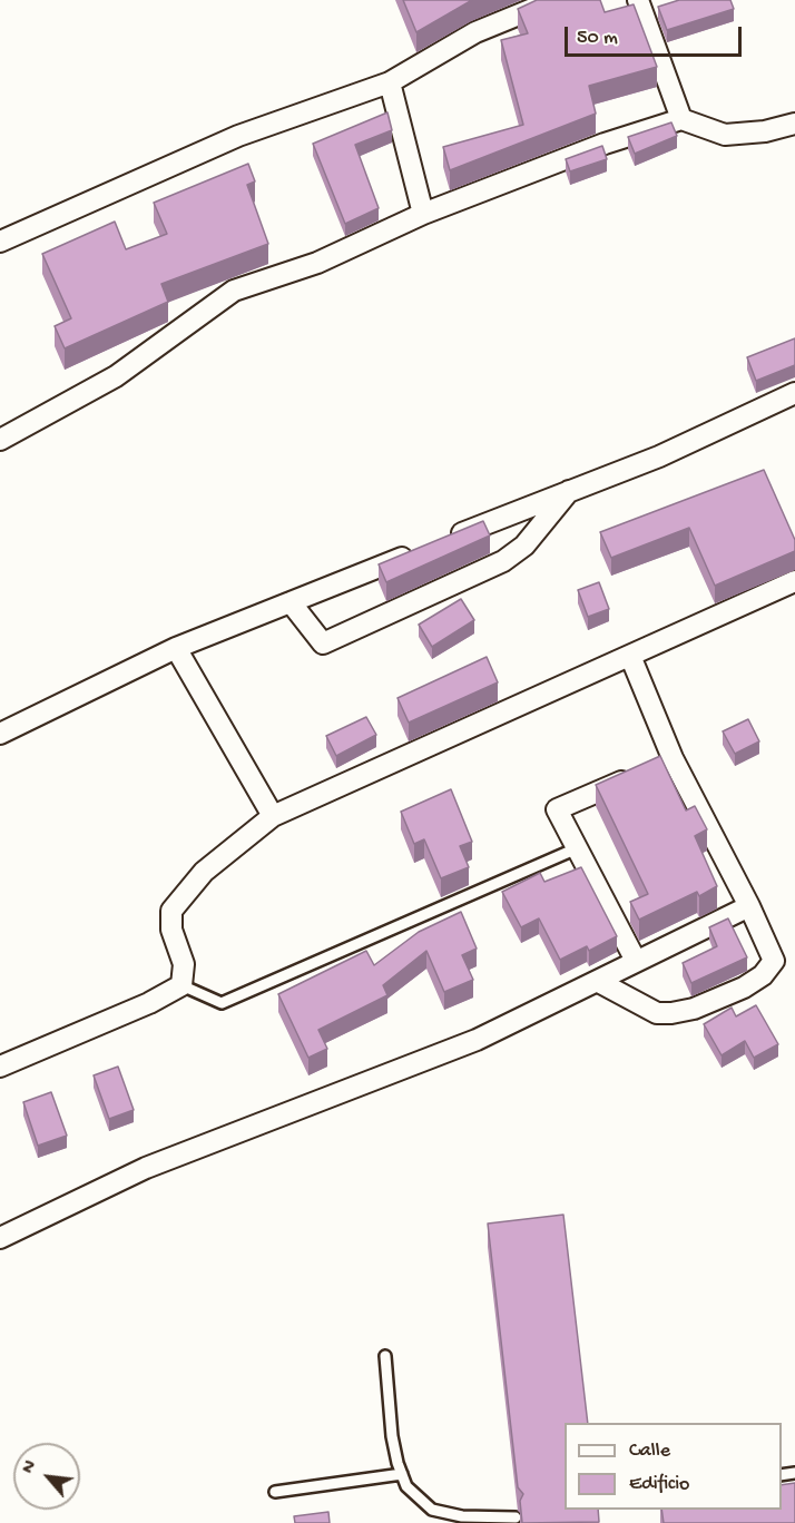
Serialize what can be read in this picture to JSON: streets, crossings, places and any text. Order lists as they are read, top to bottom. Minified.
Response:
{"legend":["Calle","Edificio"],"scale_bar":"50 m","north":"top left"}
